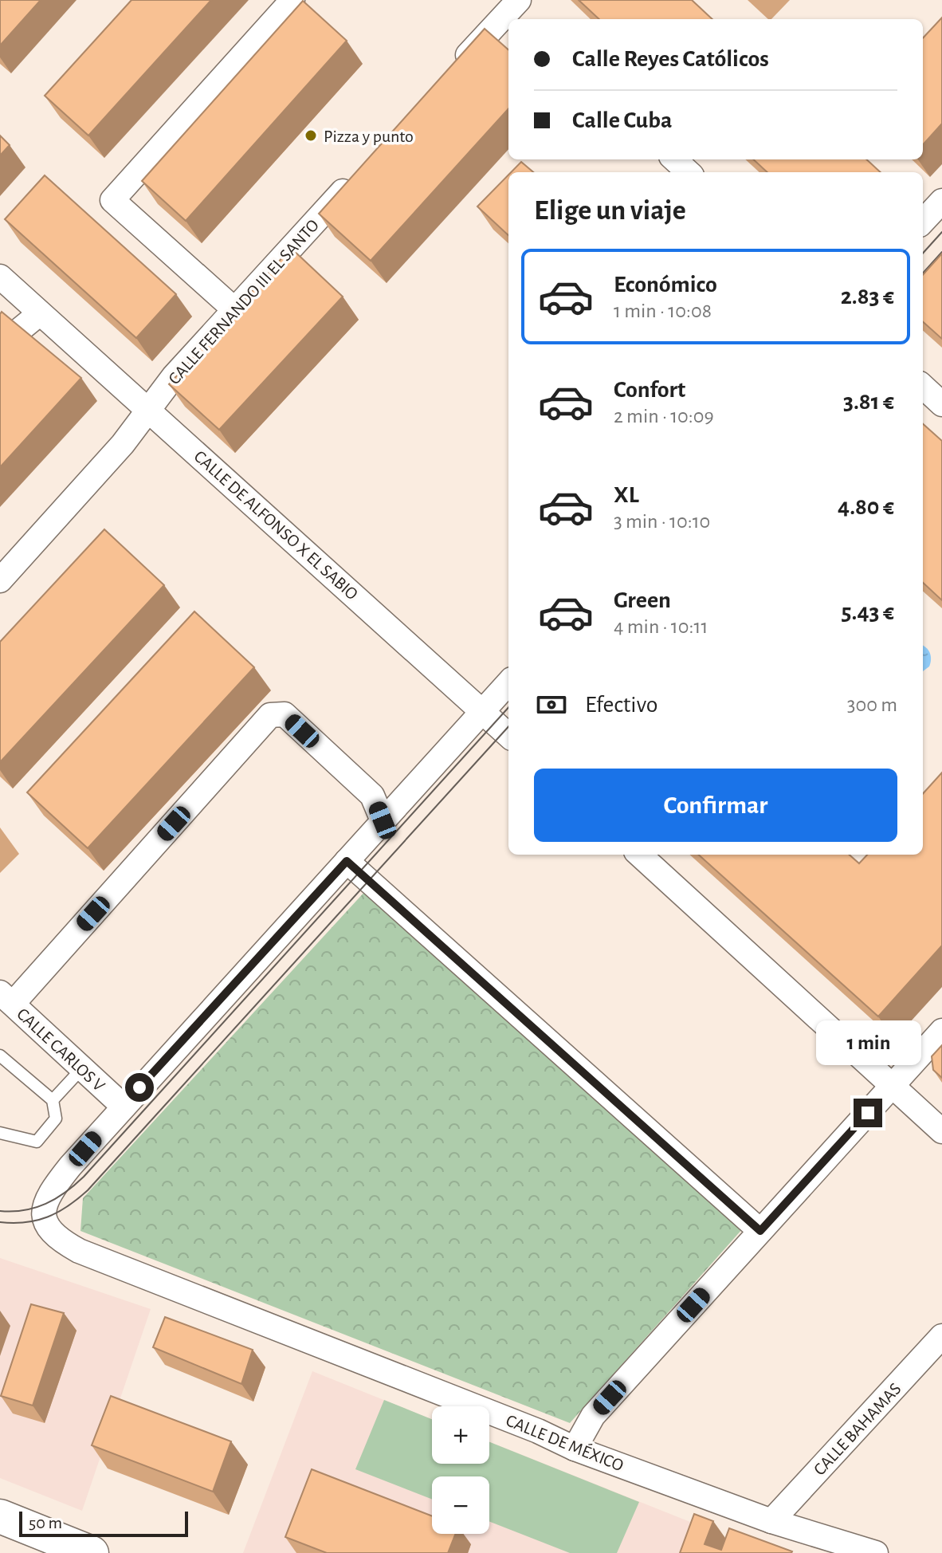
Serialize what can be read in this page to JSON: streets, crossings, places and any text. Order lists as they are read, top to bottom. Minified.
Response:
{"streets":{"street":["CALLE FERNANDO III EL SANTO","CALLE DE ALFONSO X EL SABIO","CALLE CARLOS V","CALLE BAHAMAS","CALLE DE MÉXICO"]},"crossings":[["CALLE FERNANDO III EL SANTO","CALLE DE ALFONSO X EL SABIO"],["CALLE DE ALFONSO X EL SABIO","CALLE DE MÉXICO"],["CALLE CARLOS V","CALLE DE MÉXICO"],["CALLE BAHAMAS","CALLE DE MÉXICO"]],"places":["Pizza y punto"],"scale_bar":"50 m","page":{"banner":["Calle Reyes Católicos","Calle Cuba"],"heading":"Elige un viaje","list":[{"name":"Económico","note":"1 min · 10:08","value":"2.83 €"},{"name":"Confort","note":"2 min · 10:09","value":"3.81 €"},{"name":"XL","note":"3 min · 10:10","value":"4.80 €"},{"name":"Green","note":"4 min · 10:11","value":"5.43 €"}],"pay":["Efectivo","300 m"],"buttons":"Confirmar","bubble":"1 min","map_buttons":["+","−"],"scale":"50 m"}}
